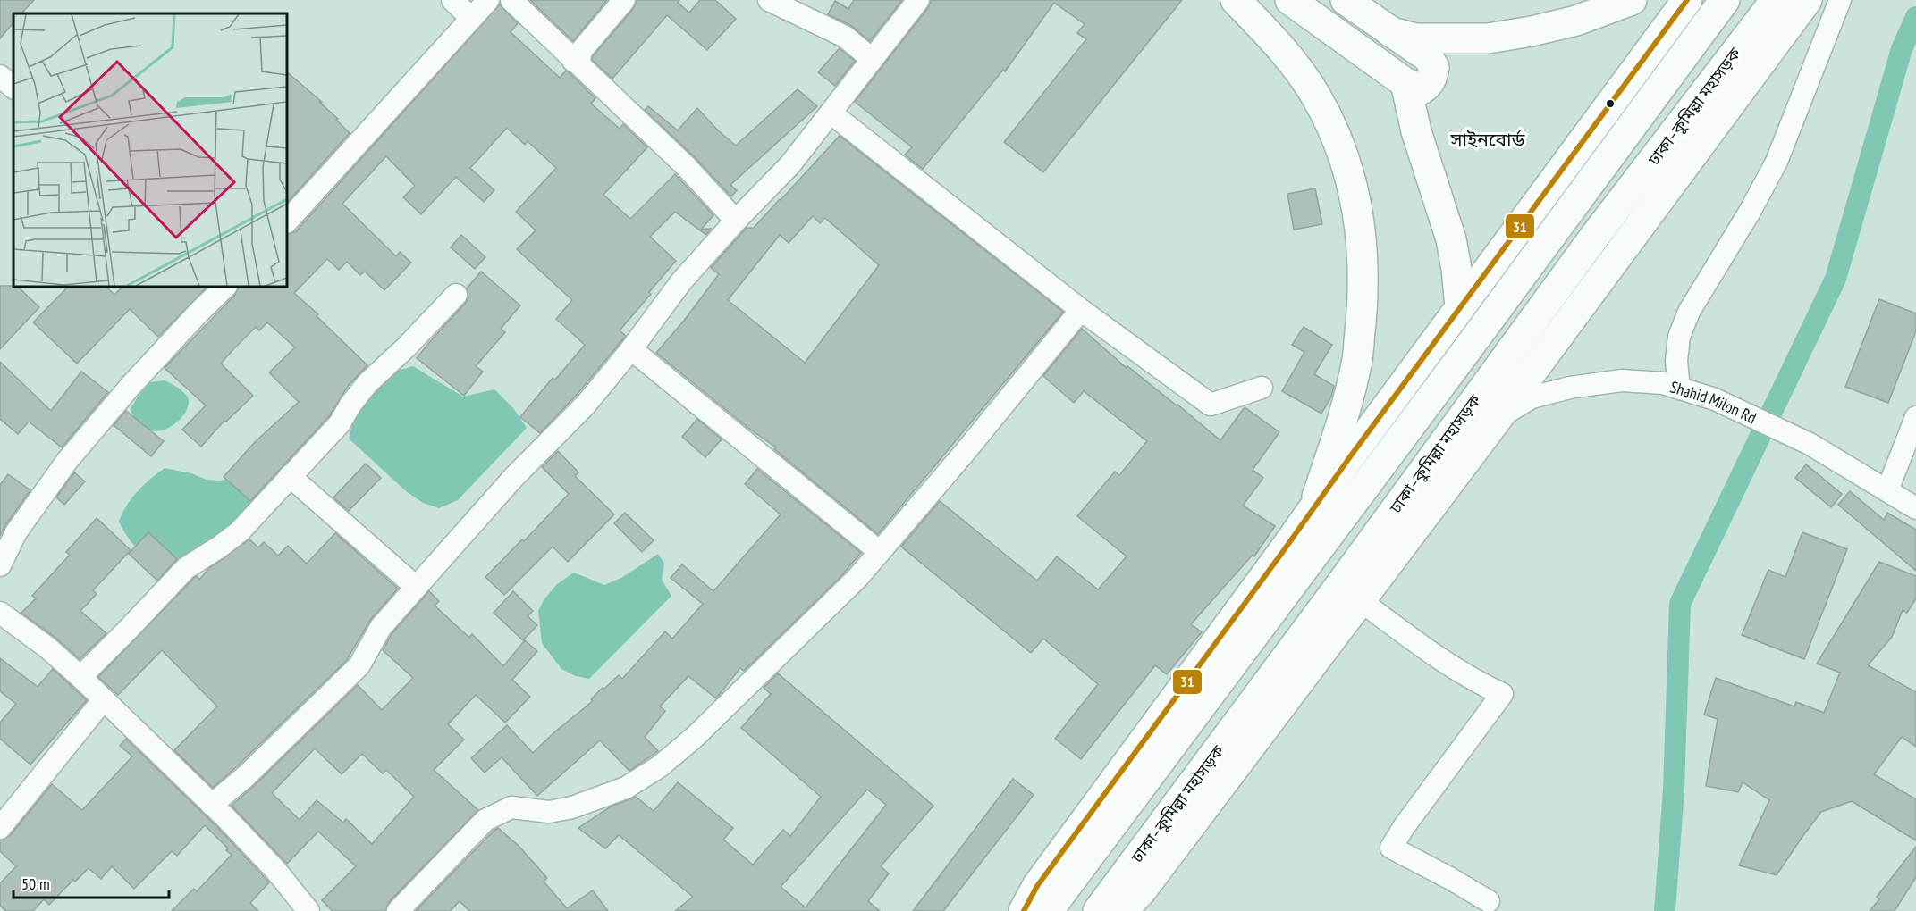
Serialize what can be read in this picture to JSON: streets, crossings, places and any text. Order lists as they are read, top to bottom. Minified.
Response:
{"streets":{"main road":["ঢাকা–কুমিল্লা মহাসড়ক"],"street":["Shahid Milon Rd"]},"districts":["সাইনবোর্ড"],"lines":["transit line 31"],"scale_bar":"50 m"}
